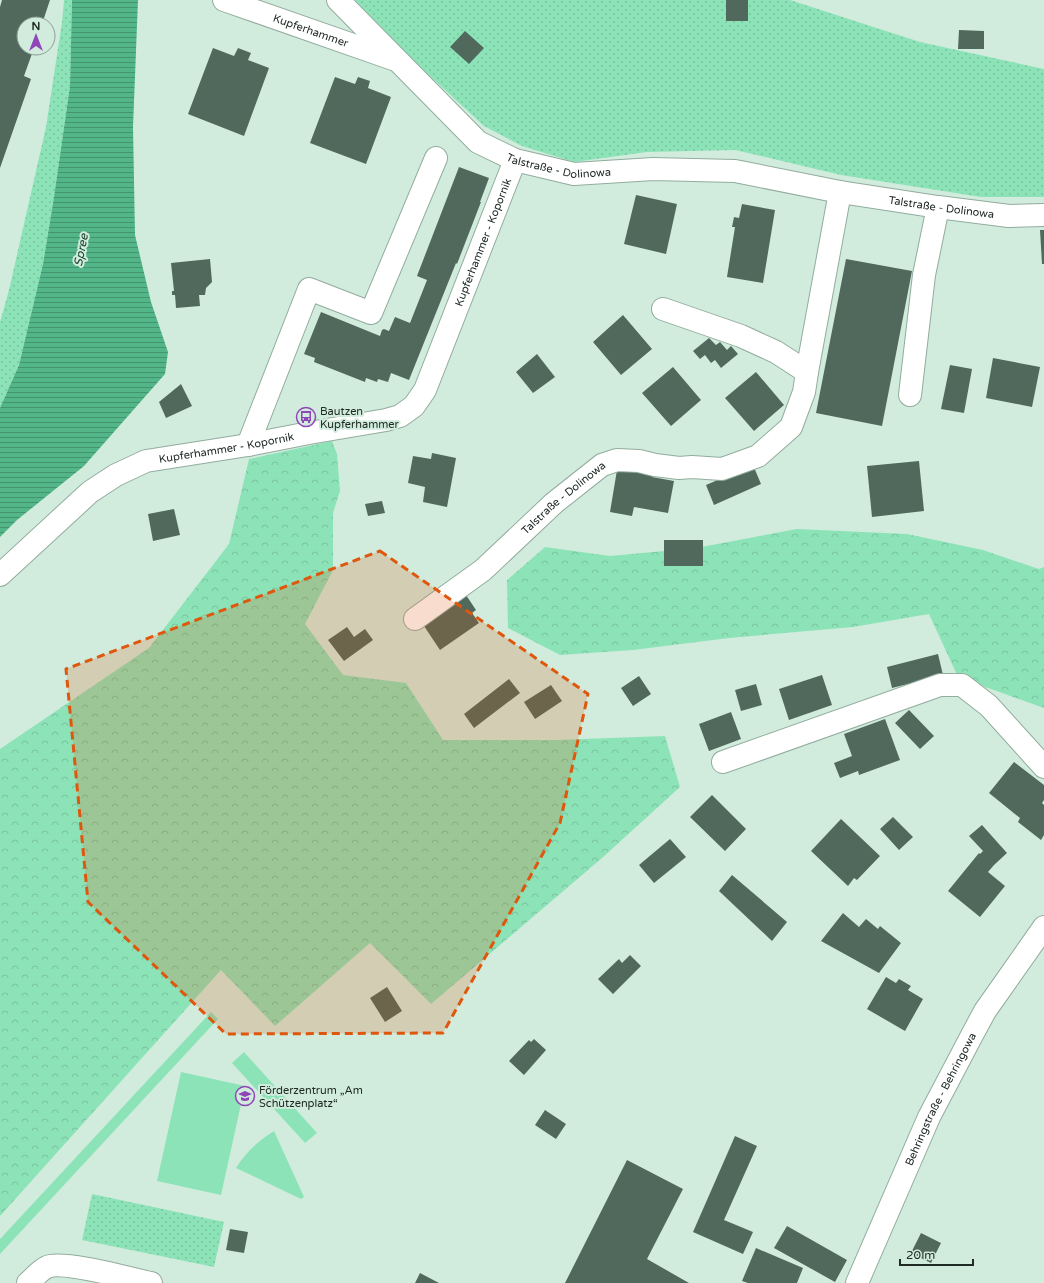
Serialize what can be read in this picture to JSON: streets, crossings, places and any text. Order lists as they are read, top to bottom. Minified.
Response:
{"streets":{"street":["Kupferhammer","Talstraße - Dolinowa","Kupferhammer - Kopornik","Behringstraße - Behringowa"]},"crossings":[["Kupferhammer","Talstraße - Dolinowa"],["Talstraße - Dolinowa","Kupferhammer - Kopornik"]],"water":["Spree"],"places":{"bus stop":["Bautzen Kupferhammer"],"school or university":["Förderzentrum „Am Schützenplatz“"]},"scale_bar":"20 m","north":"top"}
